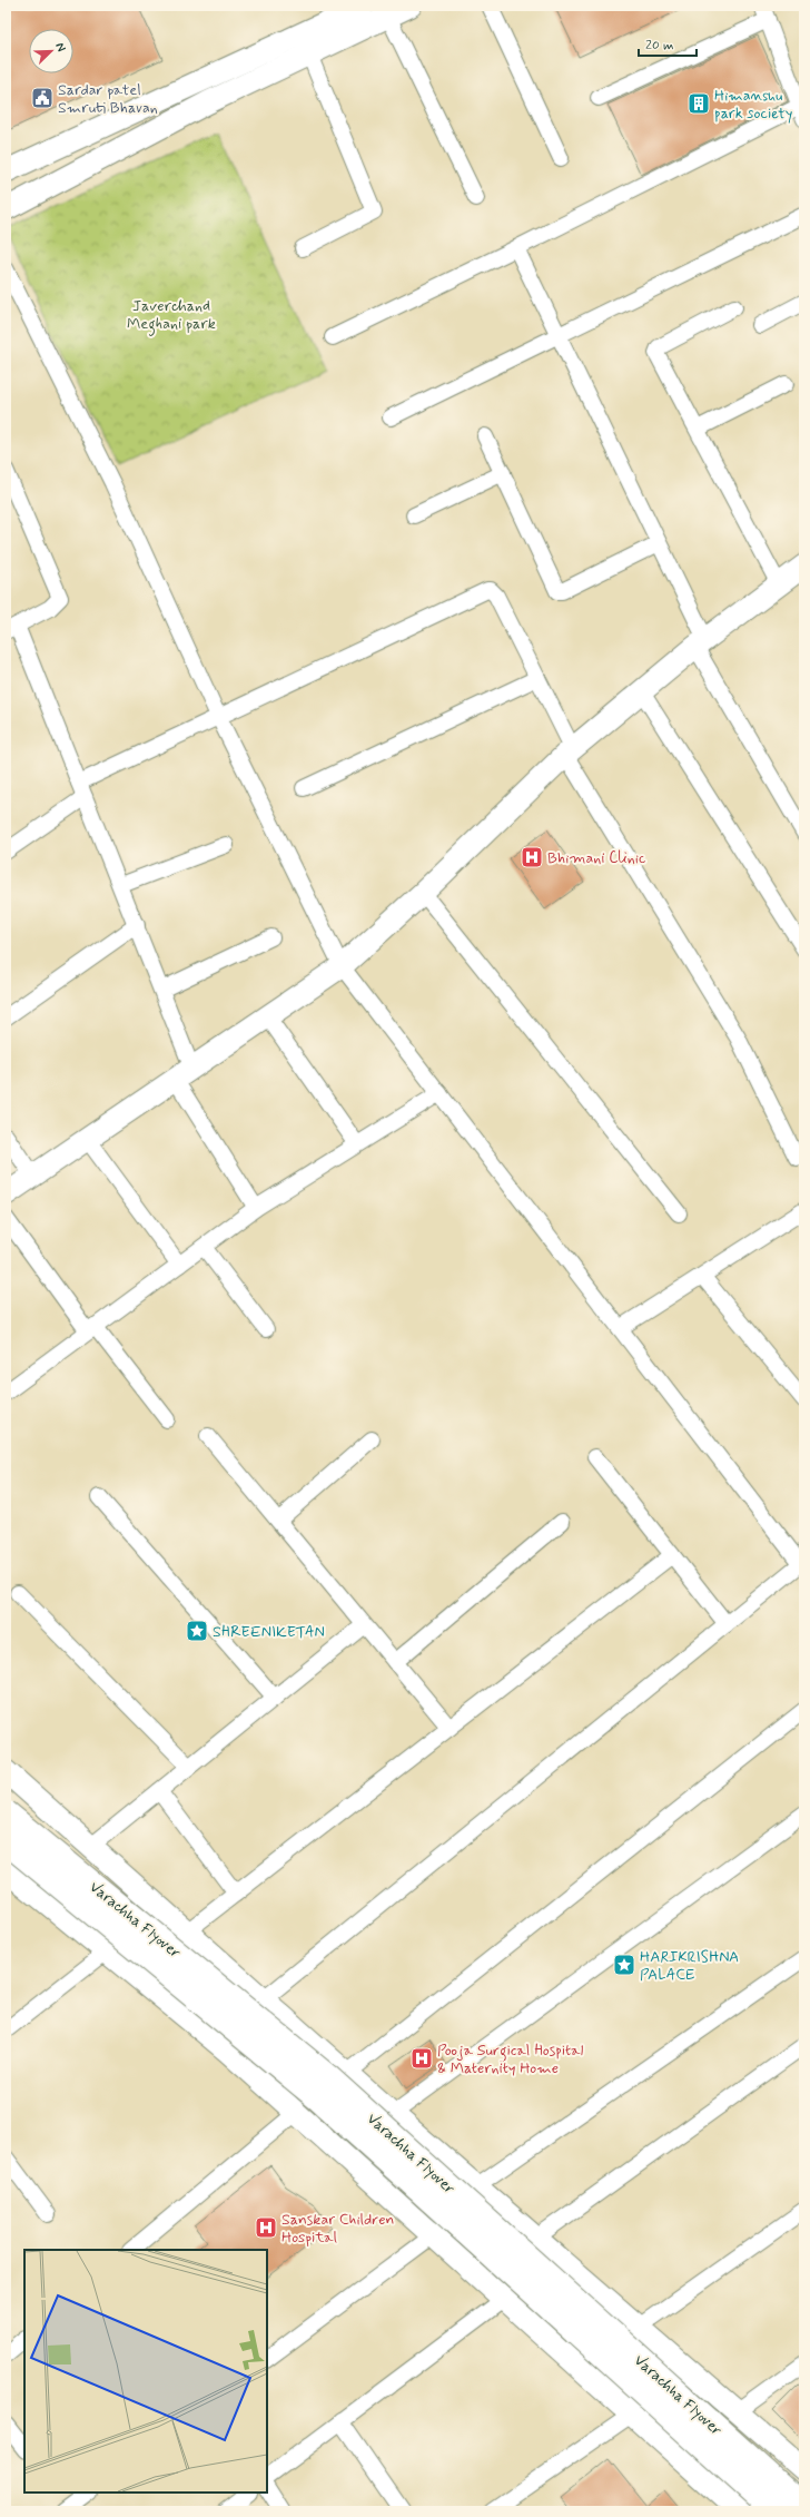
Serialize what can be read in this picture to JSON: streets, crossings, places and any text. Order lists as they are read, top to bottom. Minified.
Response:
{"streets":{"main road":["Varachha Flyover"]},"parks":["Javerchand Meghani park"],"places":{"public building":["Sardar patel Smruti Bhavan"],"building":["Himanshu park society"],"hospital":["Bhimani Clinic","Pooja Surgical Hospital & Maternity Home","Sanskar Children Hospital"],"place":["SHREENIKETAN","HARIKRISHNA PALACE"]},"scale_bar":"20 m","north":"top right"}
